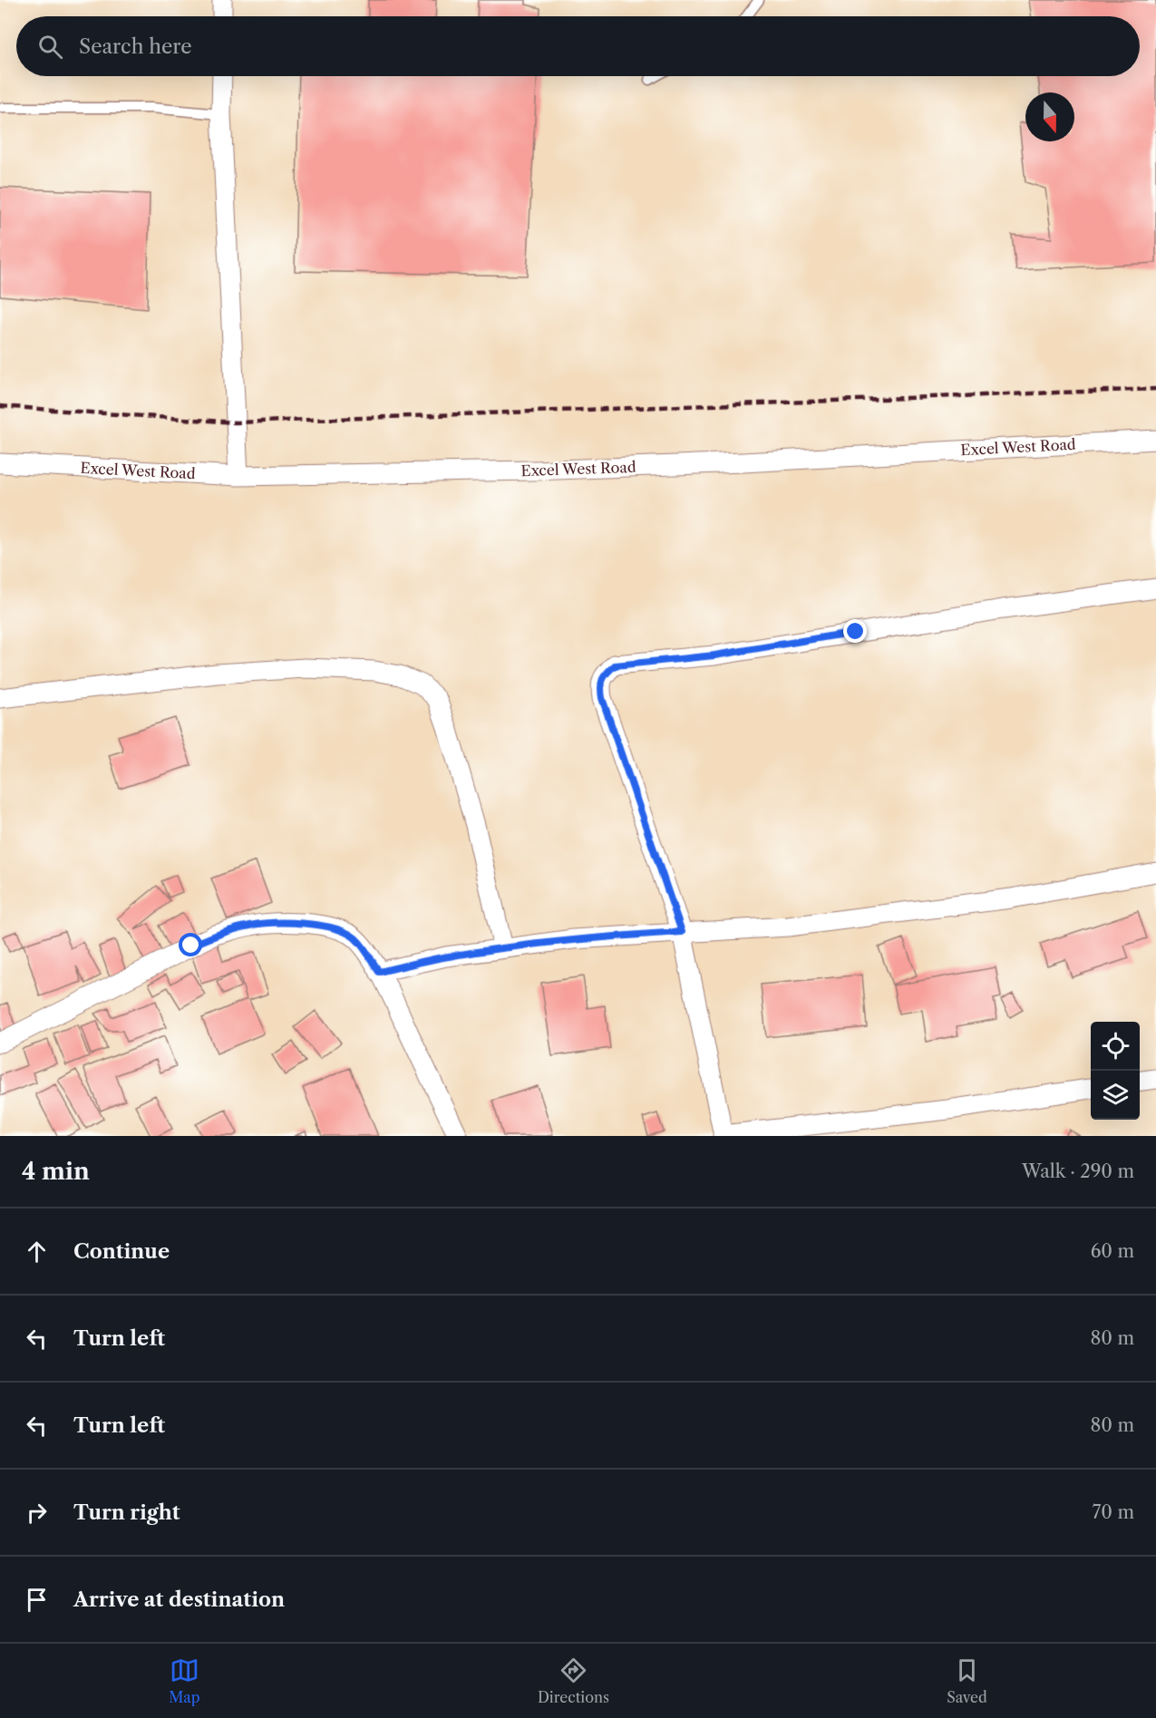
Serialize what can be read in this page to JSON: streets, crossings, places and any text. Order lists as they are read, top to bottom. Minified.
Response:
{"streets":{"street":["Excel West Road"]},"north":"bottom","page":{"search":"Search here","heading":["4 min","Walk · 290 m"],"list":[["Continue","60 m"],["Turn left","80 m"],["Turn left","80 m"],["Turn right","70 m"],"Arrive at destination"],"nav":["Map","Directions","Saved"]}}
